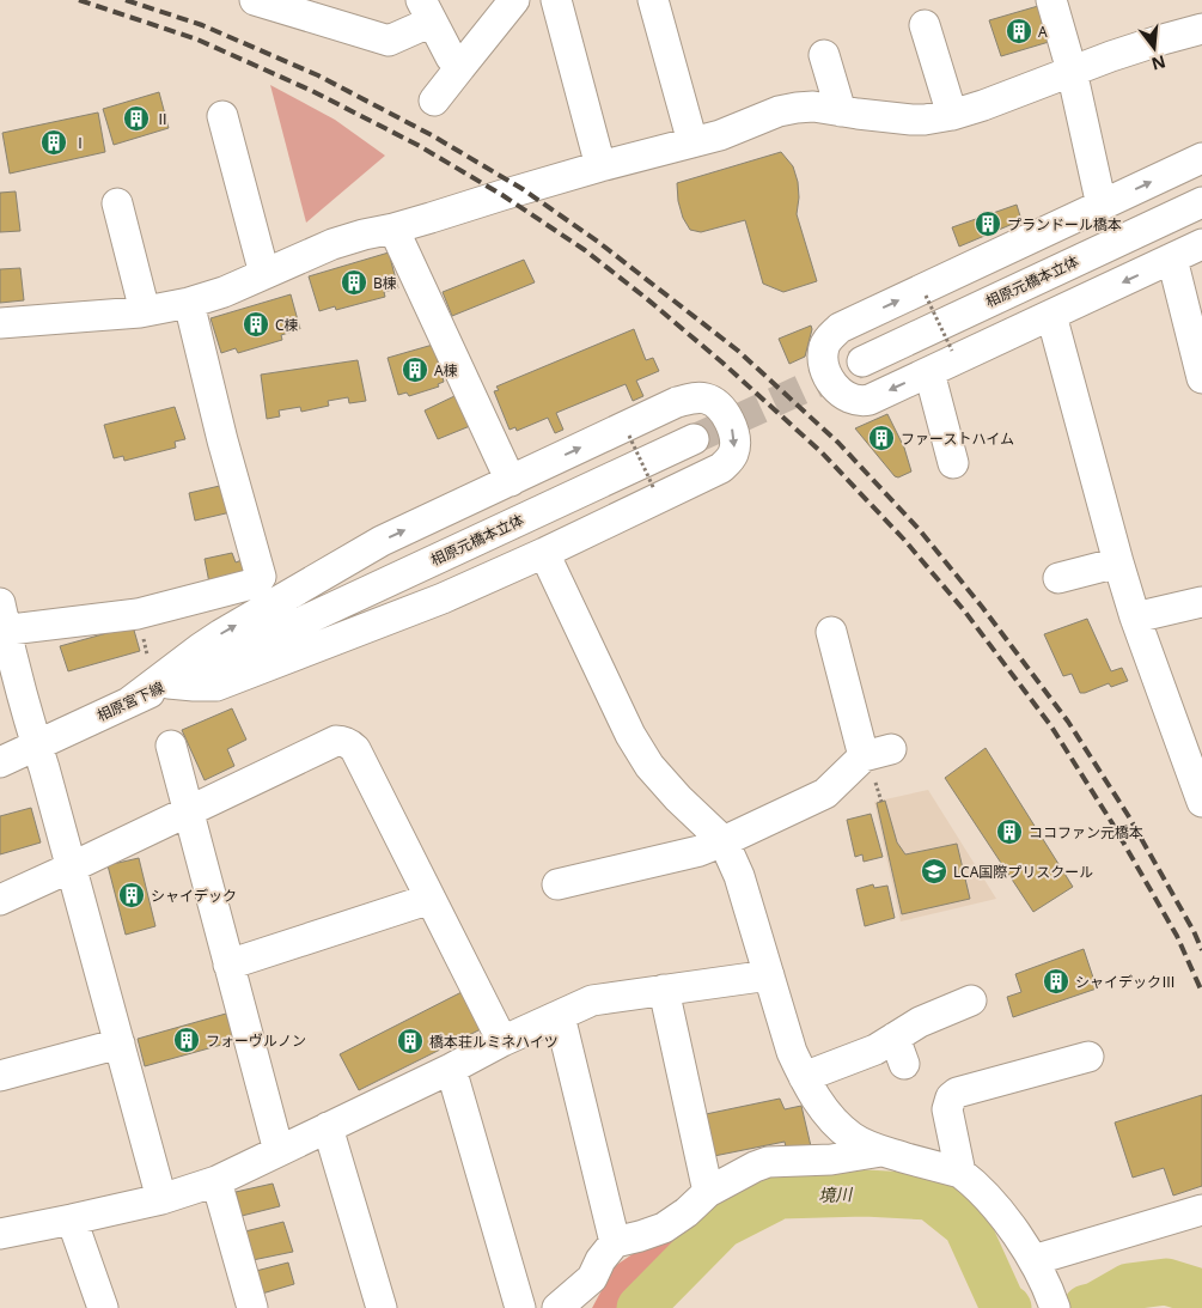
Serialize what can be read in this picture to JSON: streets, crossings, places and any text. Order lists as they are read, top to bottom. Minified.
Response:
{"streets":{"street":["相原元橋本立体","相原宮下線"]},"crossings":[["相原元橋本立体","相原宮下線"]],"water":["境川"],"places":{"building":["A","Ⅱ","Ⅰ","プランドール橋本","B棟","C棟","A棟","ファーストハイム","ココファン元橋本","シャイデック","シャイデックⅢ","フォーヴルノン","橋本荘ルミネハイツ"],"school or university":["LCA国際プリスクール"]},"north":"bottom"}
